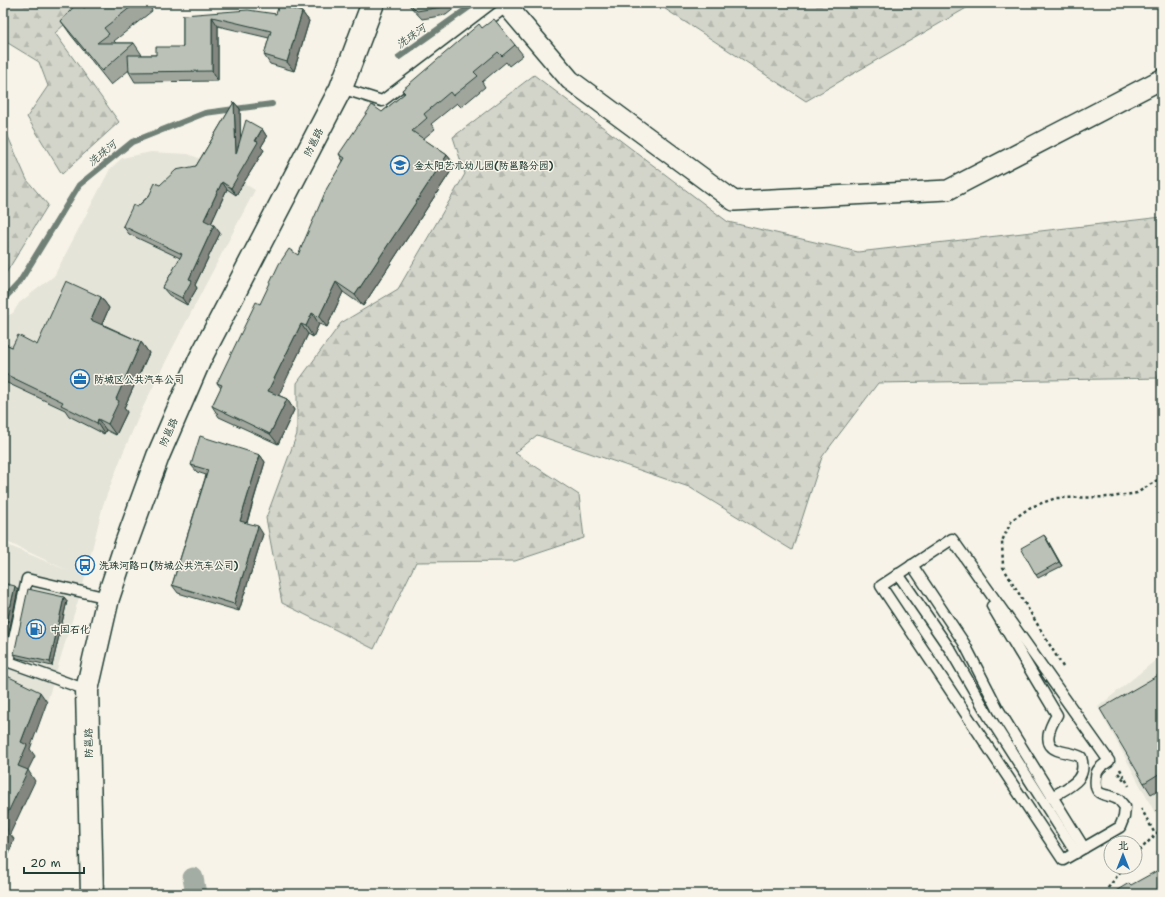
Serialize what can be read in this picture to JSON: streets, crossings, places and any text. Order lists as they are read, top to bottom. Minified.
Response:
{"streets":{"highway":["防邕路"]},"water":["洗珠河"],"places":{"school or university":["金太阳艺术幼儿园(防邕路分园)"],"office":["防城区公共汽车公司"],"bus stop":["洗珠河路口(防城公共汽车公司)"],"fuel station":["中国石化"]},"scale_bar":"20 m","north":"top"}
